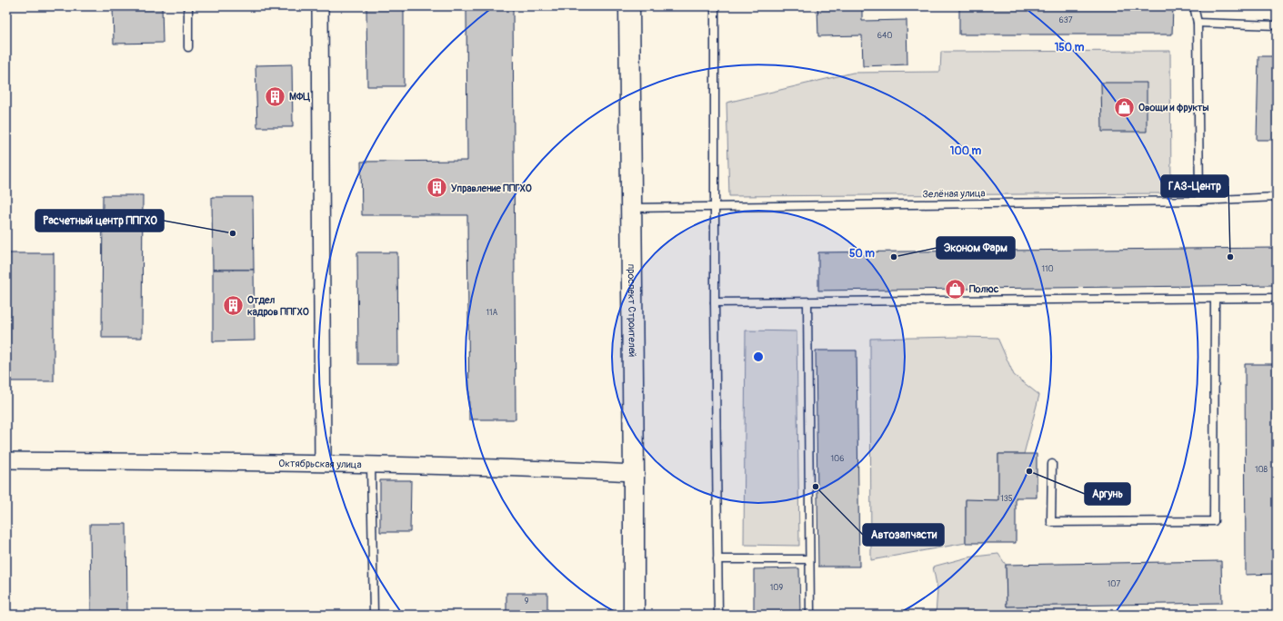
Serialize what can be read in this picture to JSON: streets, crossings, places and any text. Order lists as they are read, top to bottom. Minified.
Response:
{"streets":{"street":["проспект Строителей","Октябрьская улица"],"lane":["Зелёная улица"]},"crossings":[["Зелёная улица","проспект Строителей"],["проспект Строителей","Октябрьская улица"]],"places":{"building":["МФЦ","Управление ППГХО","Отдел кадров ППГХО"],"shop":["Овощи и фрукты","Полюс"],"other":["Расчетный центр ППГХО","Эконом Фарм","ГАЗ-Центр","Аргунь","Автозапчасти"]},"house_numbers":["637","640","110","11А","106","108","135","107","109","9"],"rings":["150 m","100 m","50 m"]}
